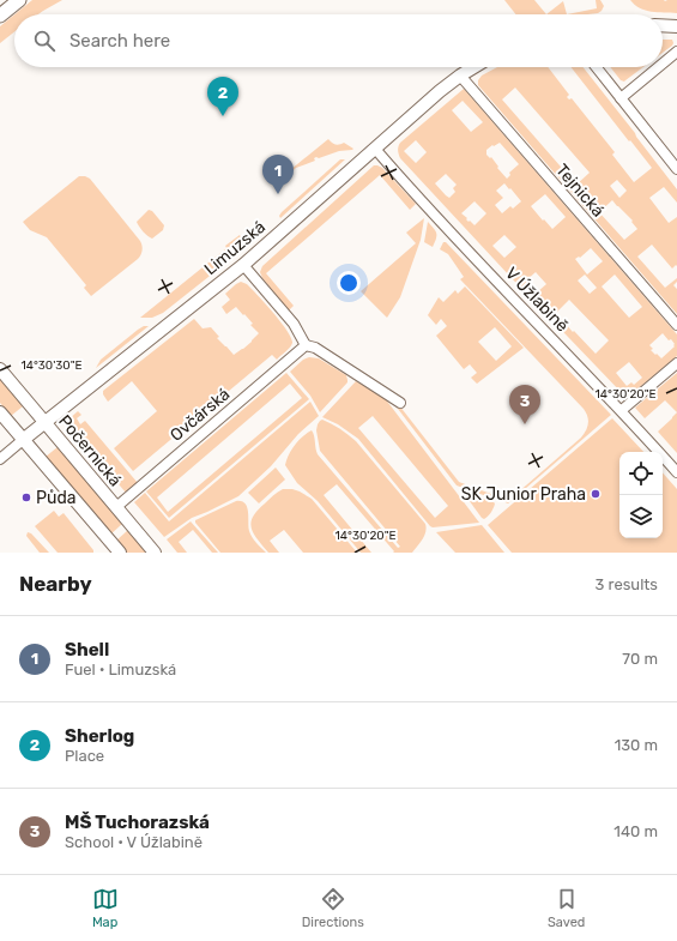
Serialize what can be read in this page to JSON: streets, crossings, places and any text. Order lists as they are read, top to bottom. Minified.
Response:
{"streets":{"street":["Tejnická","Limuzská","V Úžlabině","Ovčárská","Počernická"]},"crossings":[["Tejnická","Limuzská"],["Limuzská","V Úžlabině"],["Limuzská","Počernická"],["Ovčárská","Počernická"]],"places":["SK Junior Praha","Půda"],"page":{"search":"Search here","pins":["2","1","3"],"heading":["Nearby","3 results"],"list":[{"mark":"1","name":"Shell","note":"Fuel · Limuzská","value":"70 m"},{"mark":"2","name":"Sherlog","note":"Place","value":"130 m"},{"mark":"3","name":"MŠ Tuchorazská","note":"School · V Úžlabině","value":"140 m"}],"nav":["Map","Directions","Saved"]},"coordinates":["14°30'30\"E","14°30'20\"E"]}
